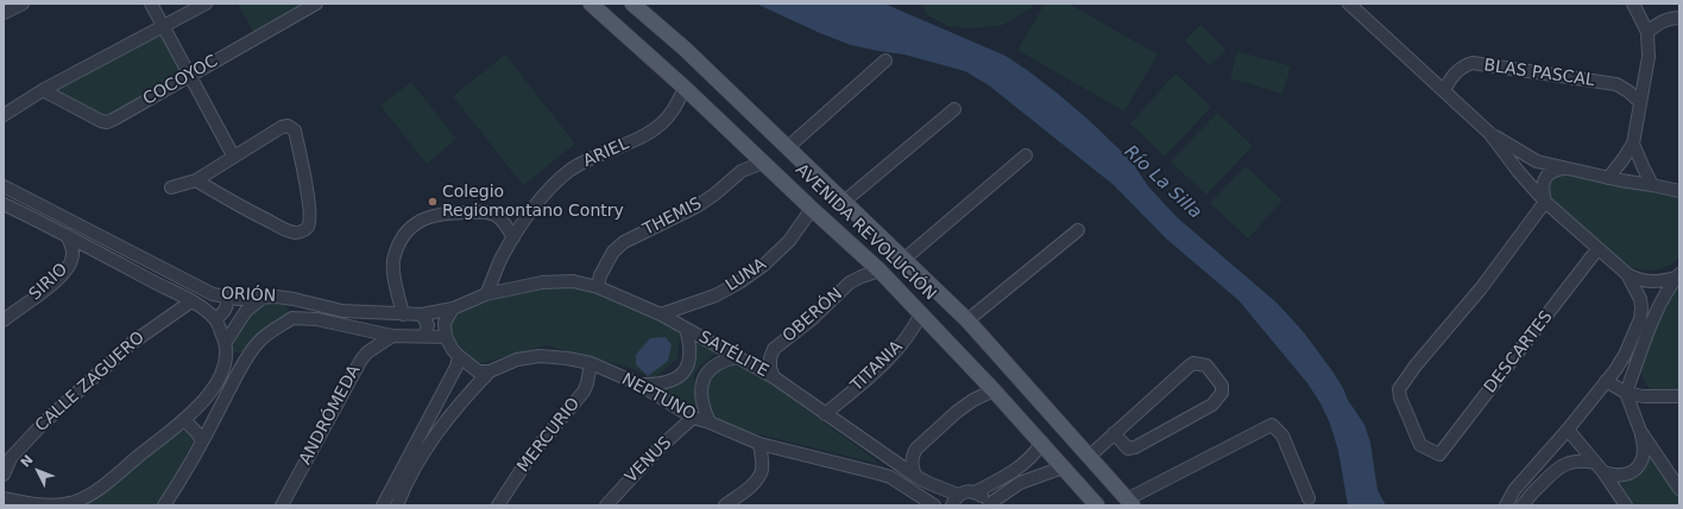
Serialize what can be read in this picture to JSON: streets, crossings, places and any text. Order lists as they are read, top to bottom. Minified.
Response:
{"streets":{"main road":["AVENIDA REVOLUCIÓN"],"street":["BLAS PASCAL","COCOYOC","ARIEL","THEMIS","LUNA","SIRIO","ORIÓN","OBERÓN","DESCARTES","SATÉLITE","TITANIA","CALLE ZAGUERO","NEPTUNO","ANDRÓMEDA","MERCURIO","VENUS"]},"crossings":[["ARIEL","AVENIDA REVOLUCIÓN"],["ARIEL","ORIÓN"],["ARIEL","SATÉLITE"],["THEMIS","AVENIDA REVOLUCIÓN"],["THEMIS","SATÉLITE"],["AVENIDA REVOLUCIÓN","LUNA"],["AVENIDA REVOLUCIÓN","OBERÓN"],["AVENIDA REVOLUCIÓN","TITANIA"],["LUNA","SATÉLITE"],["SIRIO","ORIÓN"],["ORIÓN","SATÉLITE"],["ORIÓN","CALLE ZAGUERO"],["ORIÓN","ANDRÓMEDA"],["OBERÓN","SATÉLITE"],["SATÉLITE","TITANIA"],["NEPTUNO","MERCURIO"],["NEPTUNO","VENUS"]],"water":["Río La Silla"],"places":["Colegio Regiomontano Contry"],"north":"top left"}
